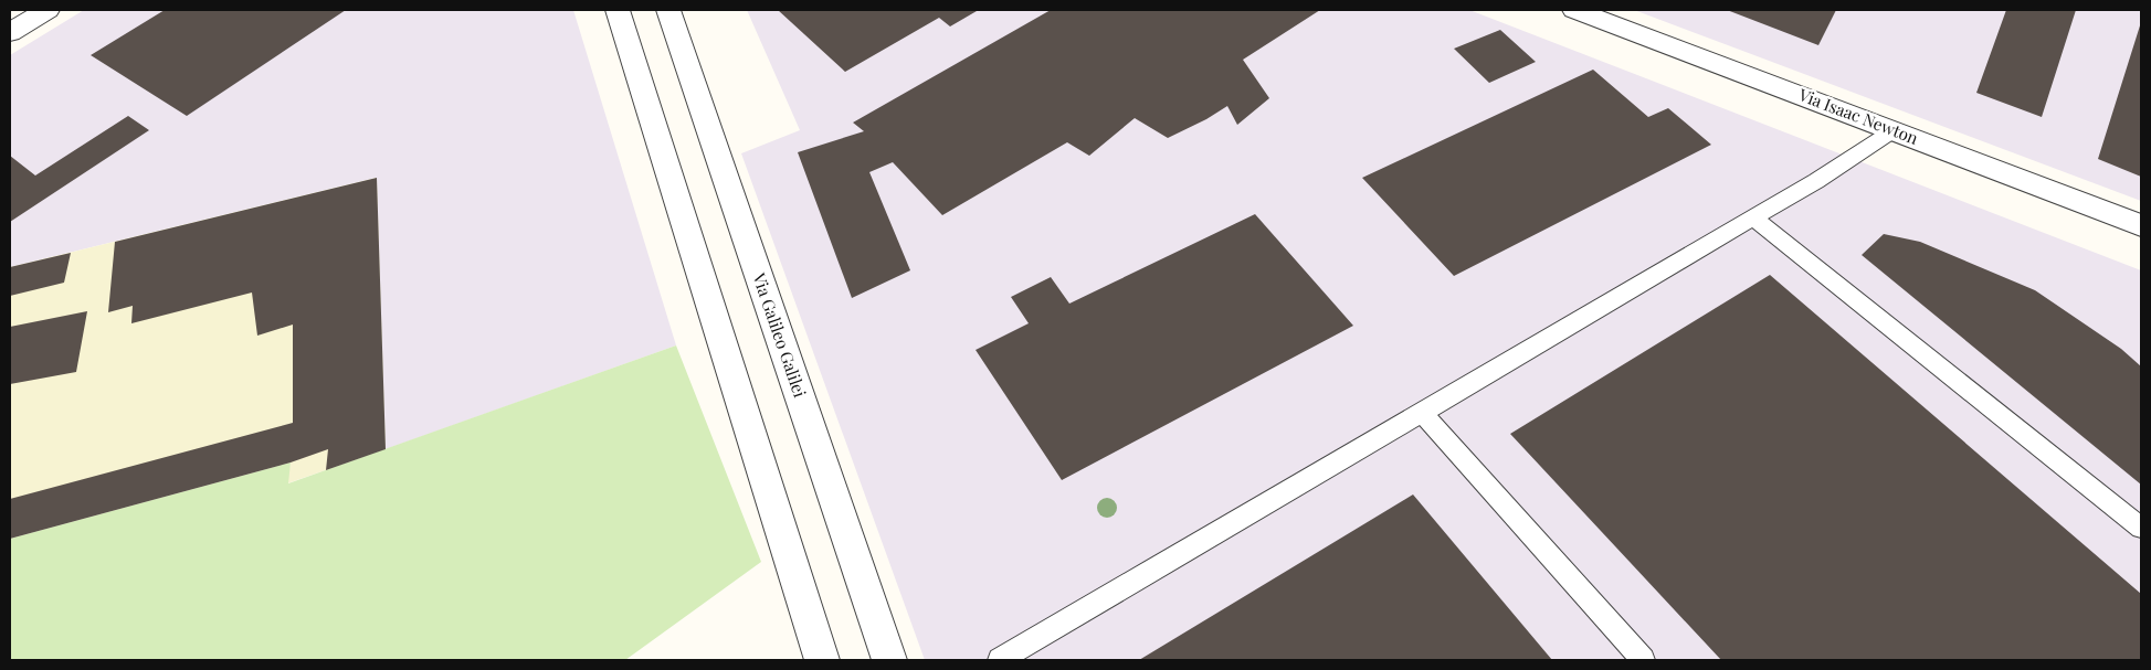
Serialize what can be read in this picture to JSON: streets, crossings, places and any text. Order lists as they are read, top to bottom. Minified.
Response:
{"streets":{"street":["Via Isaac Newton","Via Galileo Galilei"]}}
